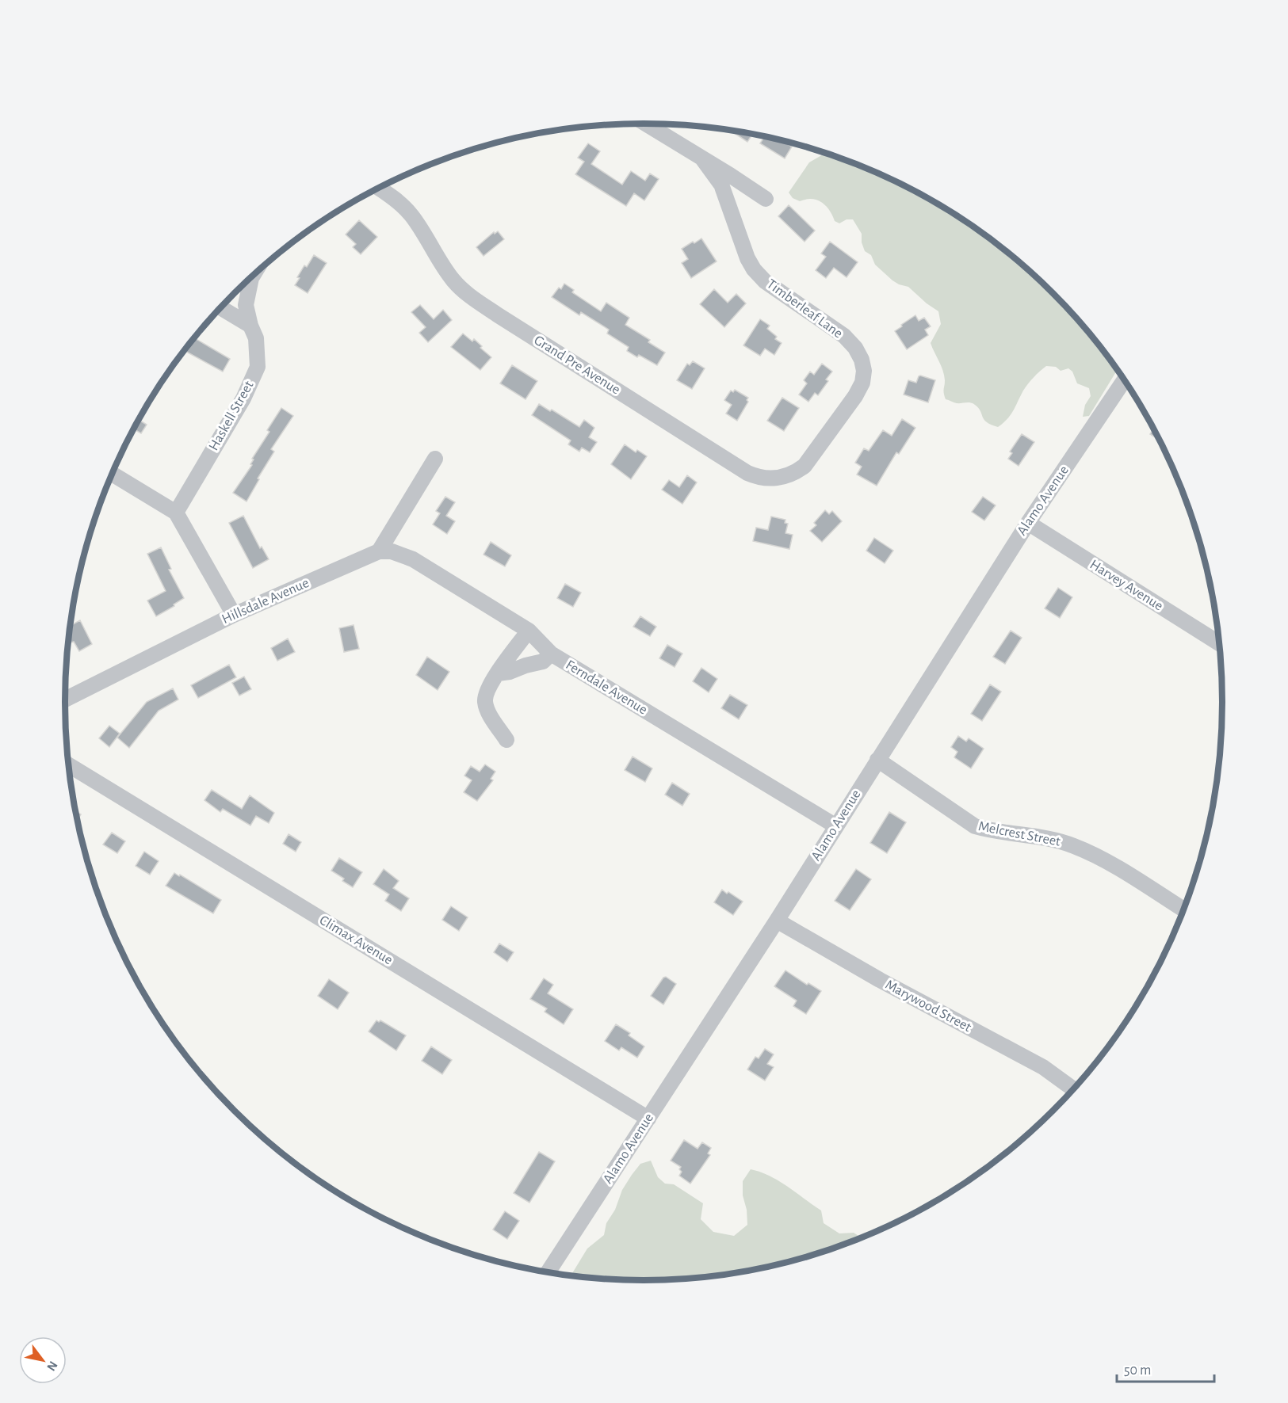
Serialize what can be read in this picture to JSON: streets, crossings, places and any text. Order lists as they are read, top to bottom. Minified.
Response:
{"streets":{"street":["Timberleaf Lane","Grand Pre Avenue","Haskell Street","Alamo Avenue","Harvey Avenue","Hillsdale Avenue","Ferndale Avenue","Melcrest Street","Climax Avenue","Marywood Street"]},"crossings":[["Timberleaf Lane","Grand Pre Avenue"],["Alamo Avenue","Harvey Avenue"],["Alamo Avenue","Ferndale Avenue"],["Alamo Avenue","Melcrest Street"],["Alamo Avenue","Climax Avenue"],["Alamo Avenue","Marywood Street"],["Hillsdale Avenue","Ferndale Avenue"]],"scale_bar":"50 m","north":"bottom right"}
